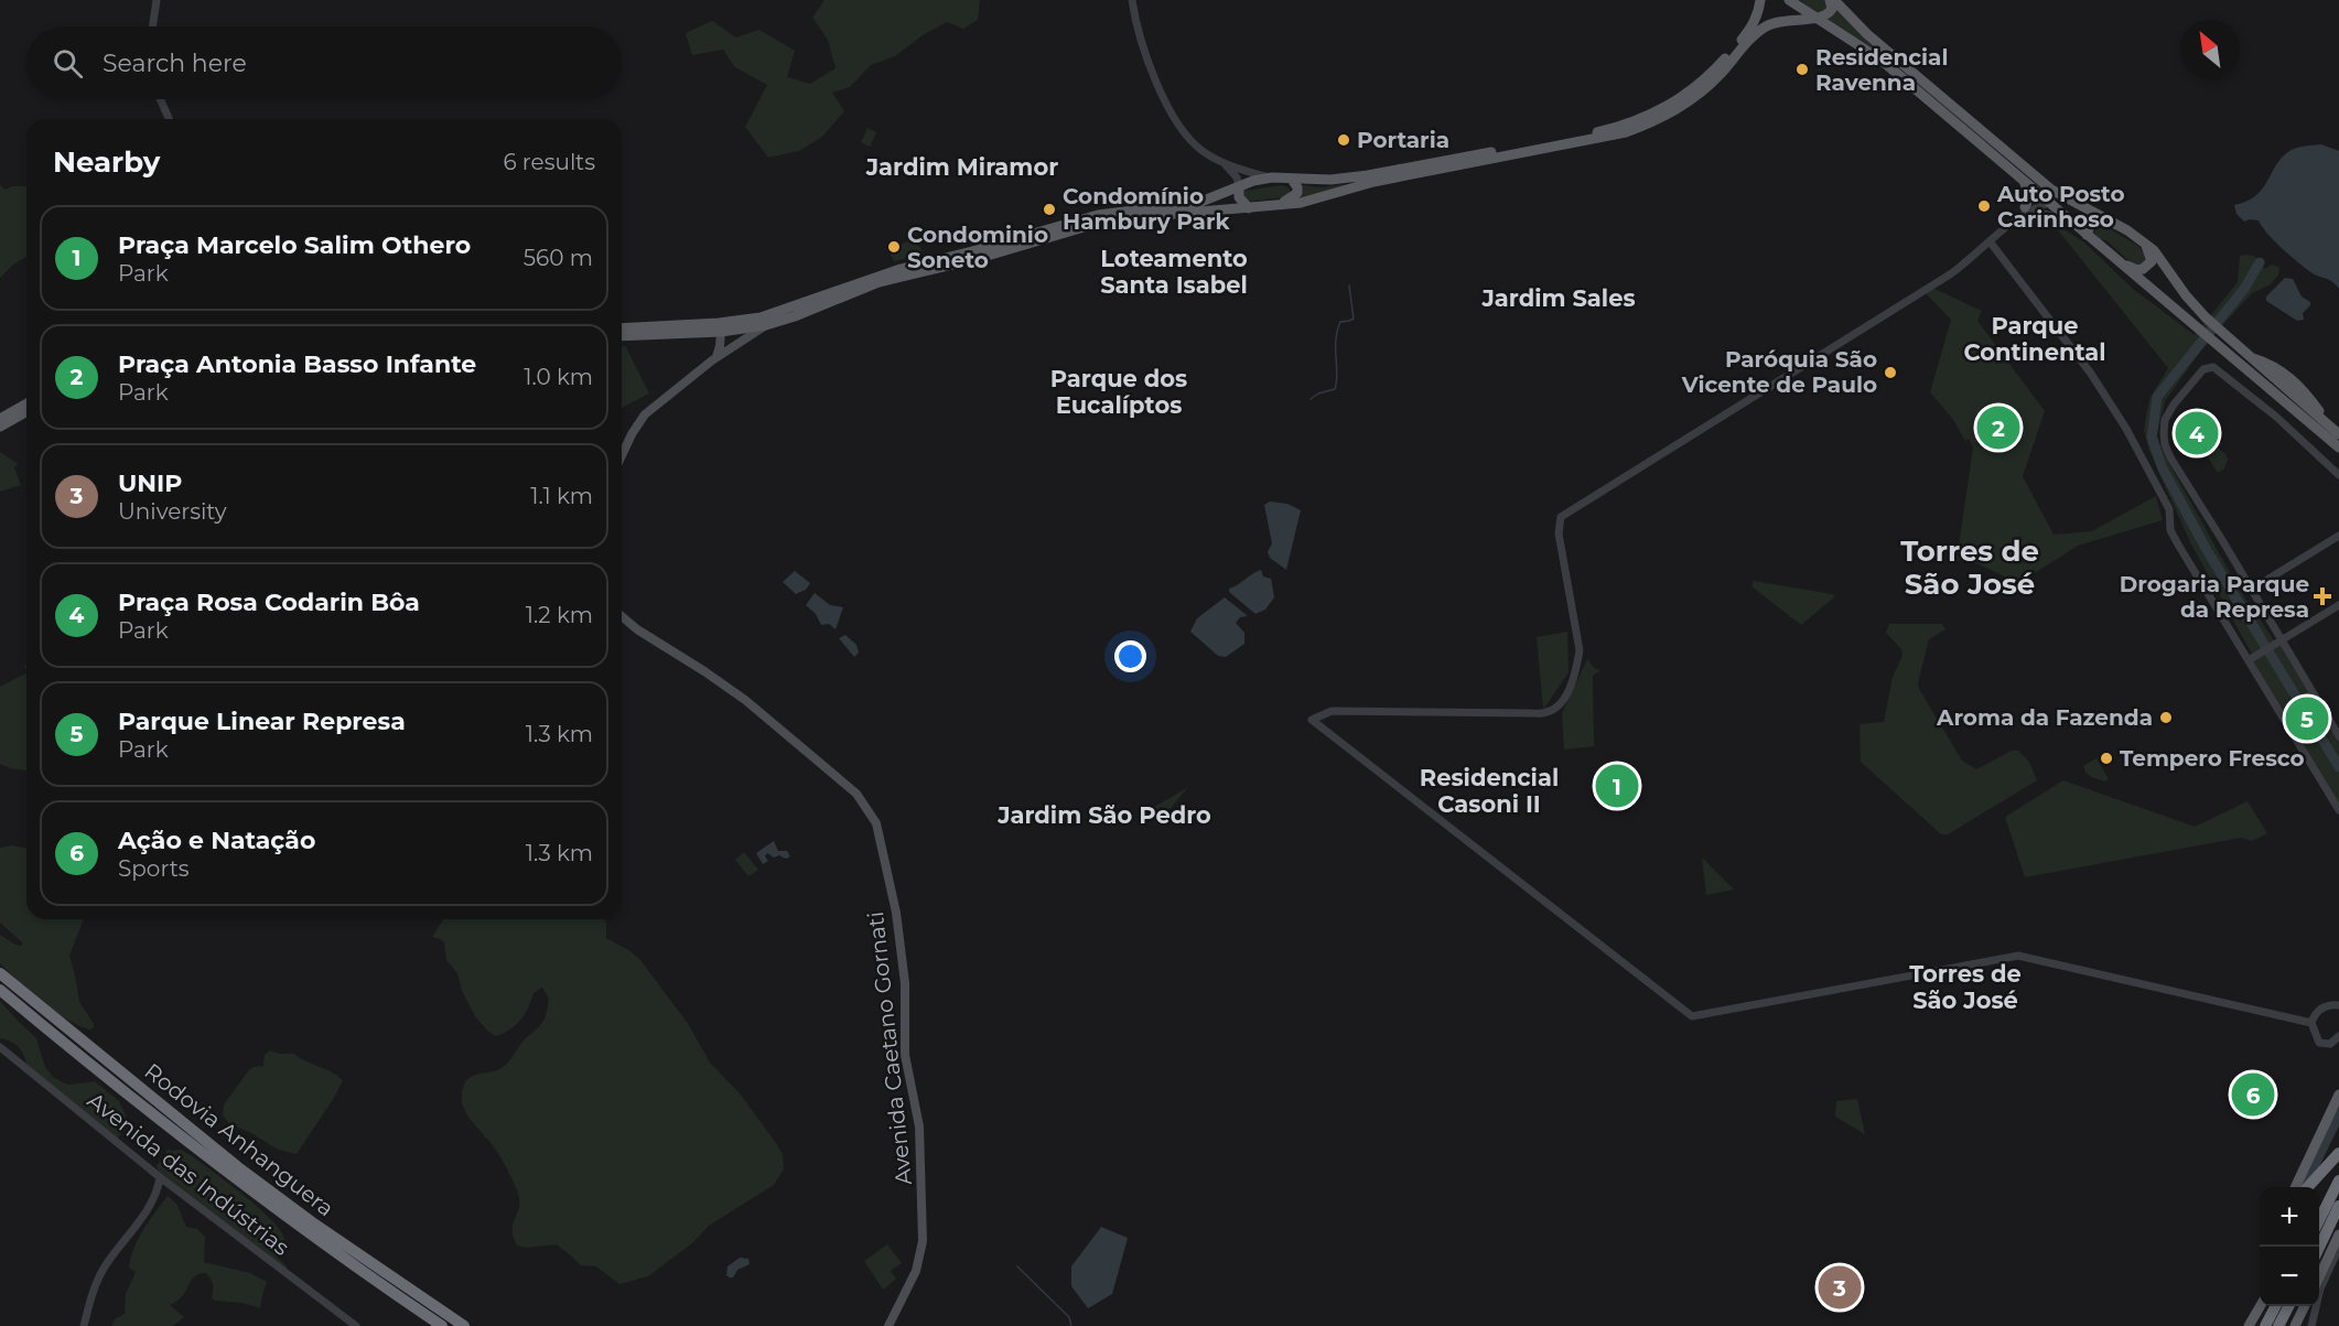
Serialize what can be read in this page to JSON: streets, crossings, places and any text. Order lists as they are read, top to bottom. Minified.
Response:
{"streets":{"highway":["Rodovia Anhanguera"],"main road":["Avenida Caetano Gornati"],"street":["Avenida das Indústrias"]},"districts":["Jardim Miramor","Loteamento Santa Isabel","Jardim Sales","Parque Continental","Parque dos Eucalíptos","Torres de São José","Residencial Casoni II","Jardim São Pedro","Torres de São José"],"places":{"other":["Residencial Ravenna","Portaria","Auto Posto Carinhoso","Condomínio Hambury Park","Condominio Soneto","Paróquia São Vicente de Paulo","Aroma da Fazenda","Tempero Fresco"],"health":["Drogaria Parque da Represa"]},"north":"top left","page":{"search":"Search here","heading":["Nearby","6 results"],"list":[{"mark":"1","name":"Praça Marcelo Salim Othero","note":"Park","value":"560 m"},{"mark":"2","name":"Praça Antonia Basso Infante","note":"Park","value":"1.0 km"},{"mark":"3","name":"UNIP","note":"University","value":"1.1 km"},{"mark":"4","name":"Praça Rosa Codarin Bôa","note":"Park","value":"1.2 km"},{"mark":"5","name":"Parque Linear Represa","note":"Park","value":"1.3 km"},{"mark":"6","name":"Ação e Natação","note":"Sports","value":"1.3 km"}],"pins":["2","4","5","1","6","3"],"map_buttons":["+","−"]}}
